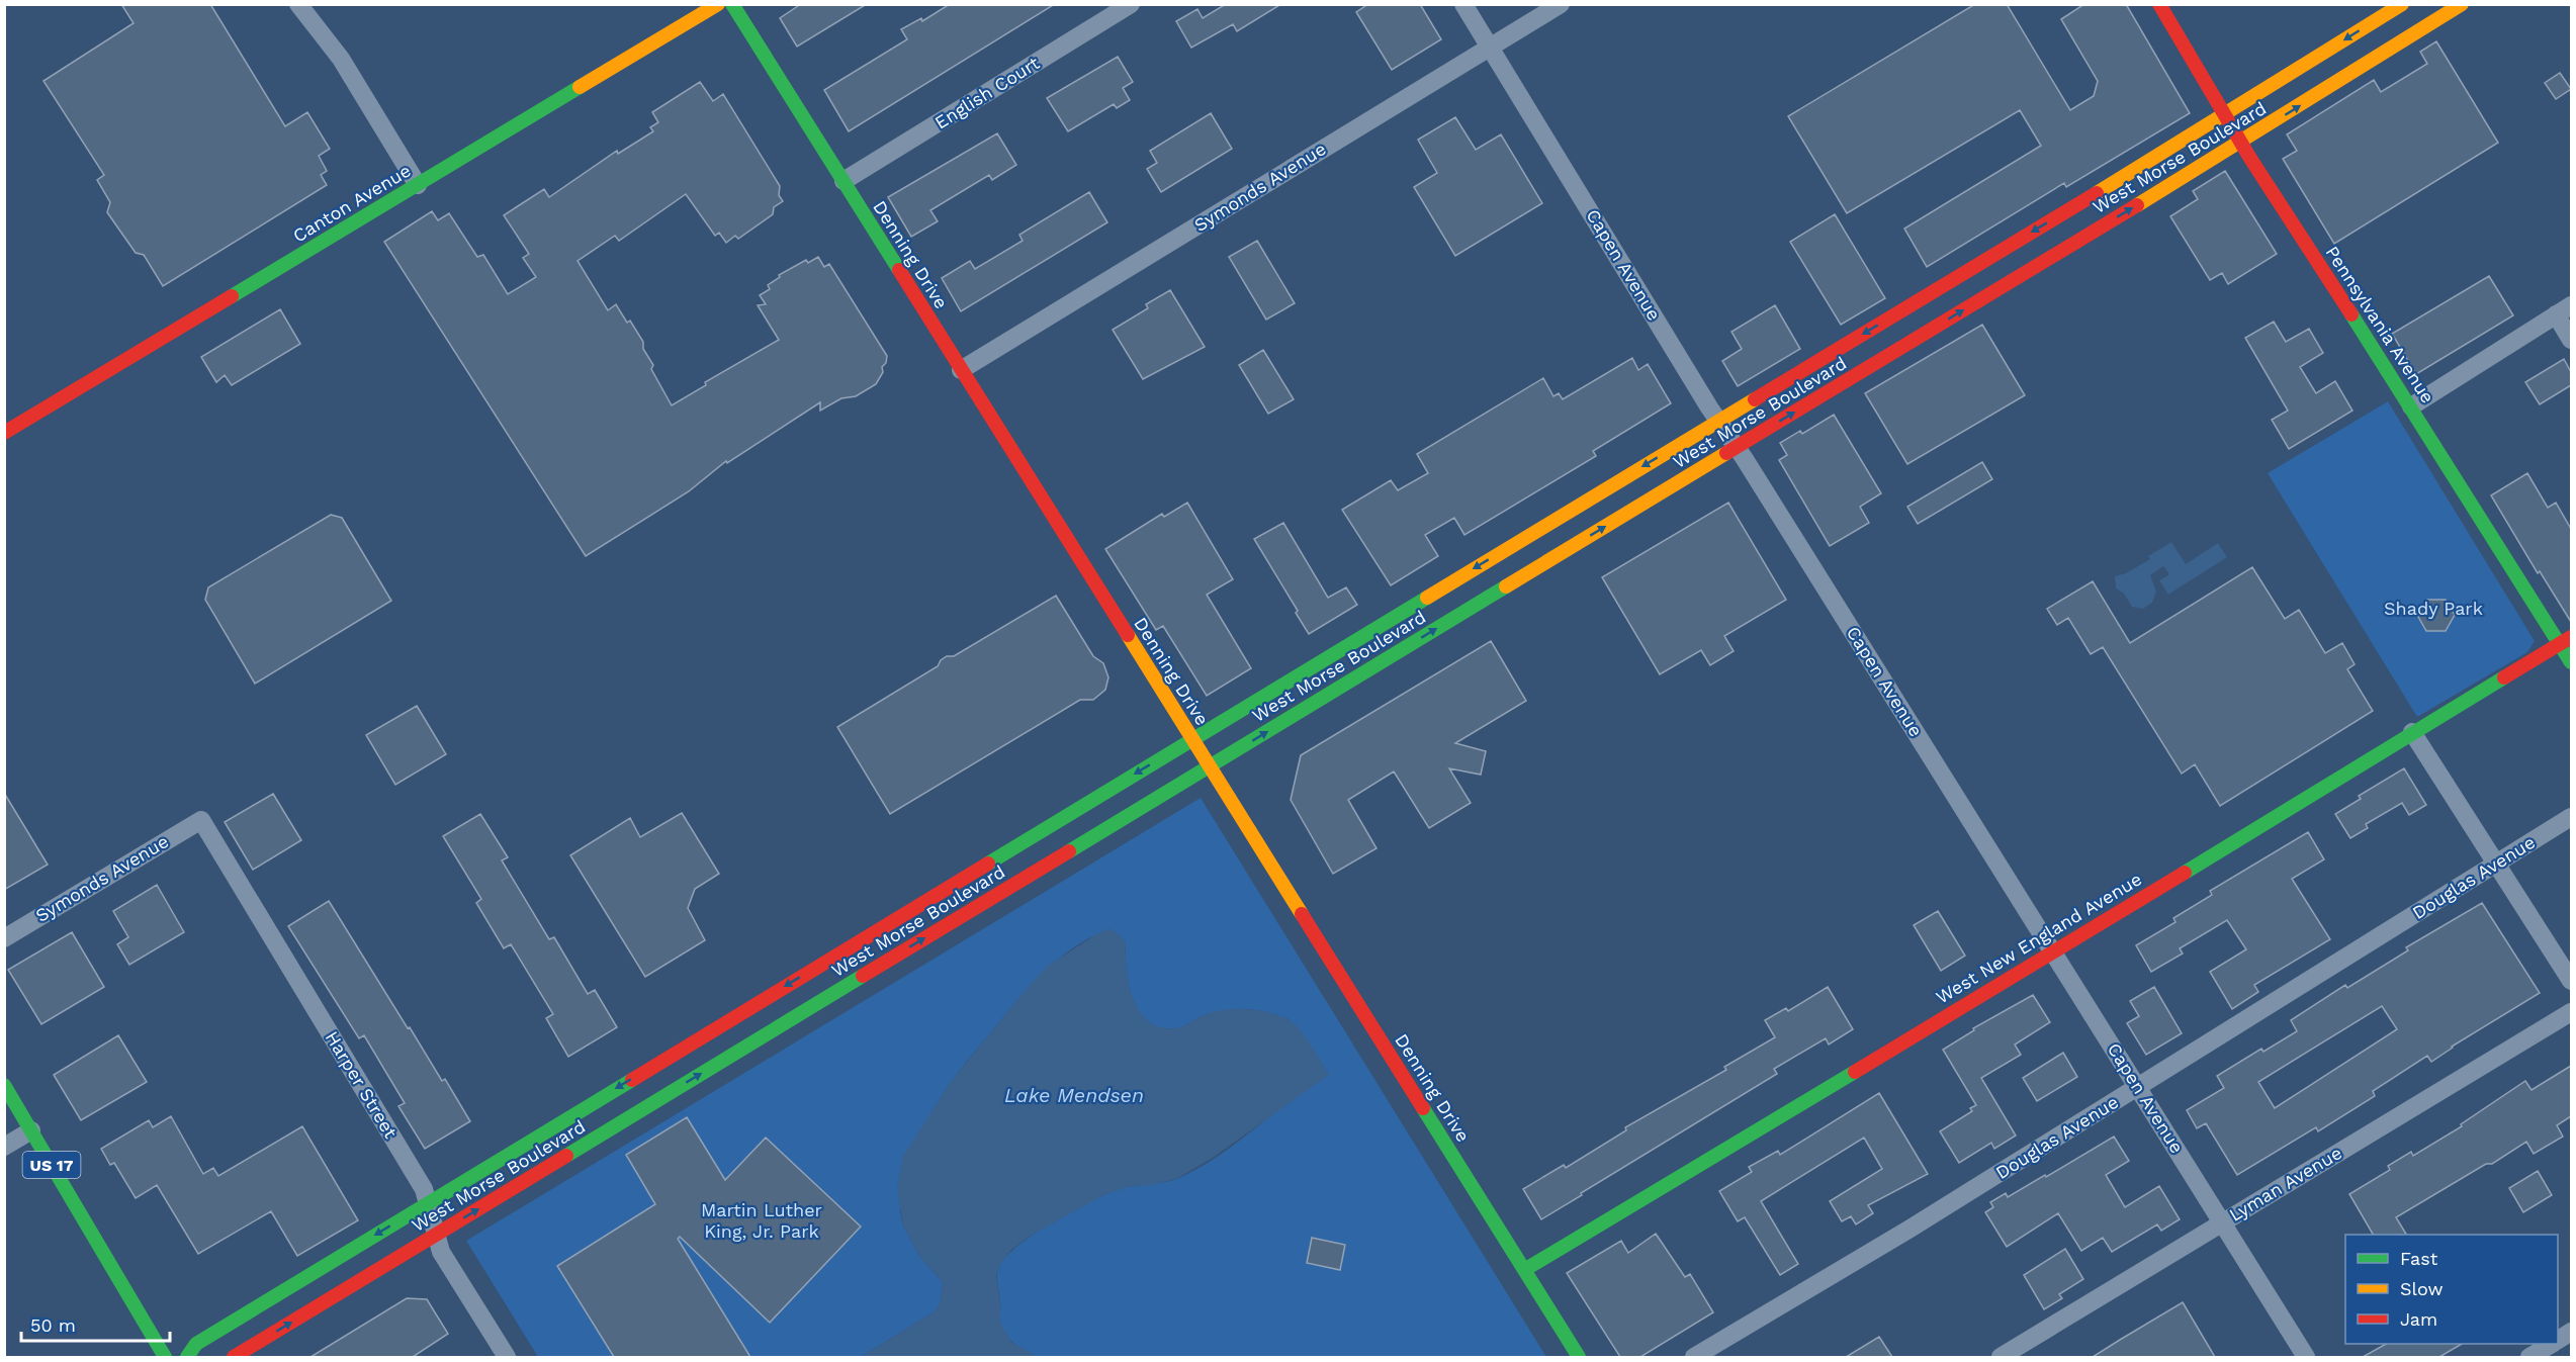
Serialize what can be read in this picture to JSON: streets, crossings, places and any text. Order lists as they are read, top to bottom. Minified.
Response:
{"streets":{"street":["English Court","West Morse Boulevard","Symonds Avenue","Canton Avenue","Denning Drive","Capen Avenue","Pennsylvania Avenue","Douglas Avenue","West New England Avenue","Harper Street","US 17","Lyman Avenue"]},"crossings":[["English Court","Denning Drive"],["West Morse Boulevard","Denning Drive"],["West Morse Boulevard","Capen Avenue"],["West Morse Boulevard","Pennsylvania Avenue"],["West Morse Boulevard","Harper Street"],["Symonds Avenue","Denning Drive"],["Symonds Avenue","Capen Avenue"],["Symonds Avenue","Harper Street"],["Denning Drive","West New England Avenue"],["Capen Avenue","Douglas Avenue"],["Capen Avenue","West New England Avenue"],["Capen Avenue","Lyman Avenue"],["Pennsylvania Avenue","West New England Avenue"]],"water":["Lake Mendsen"],"parks":["Shady Park","Martin Luther King, Jr. Park"],"legend":["Fast","Slow","Jam"],"scale_bar":"50 m"}
